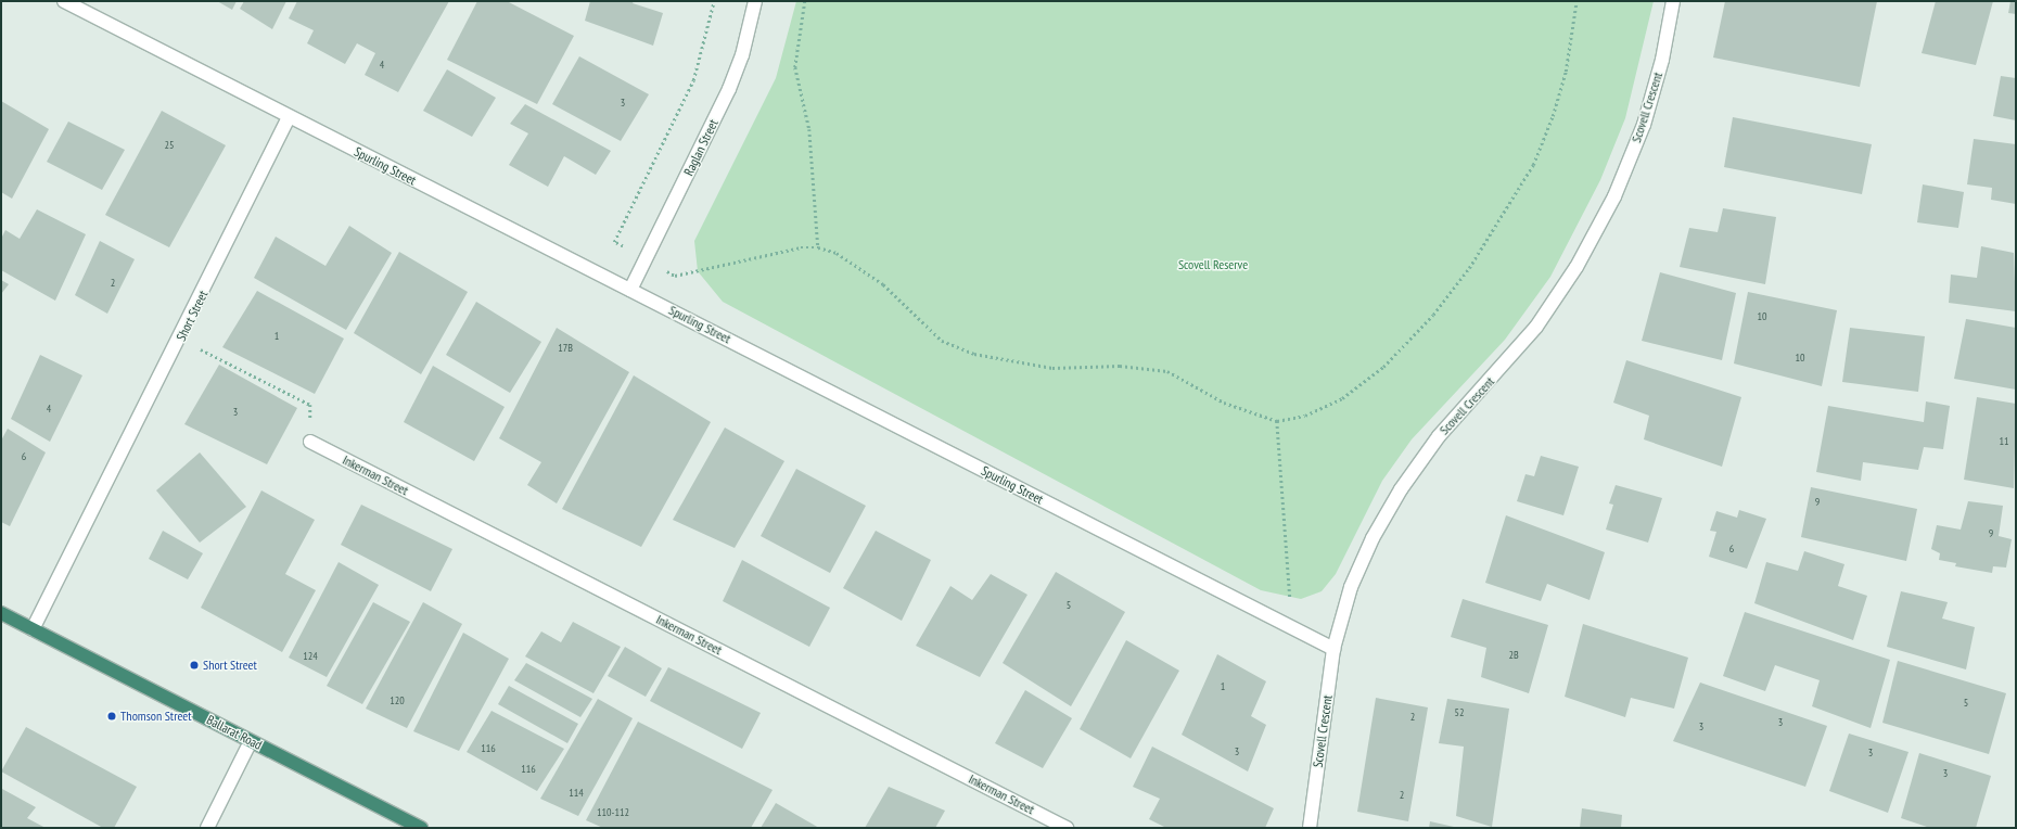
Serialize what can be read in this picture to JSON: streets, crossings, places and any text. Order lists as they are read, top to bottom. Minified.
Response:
{"streets":{"highway":["Ballarat Road"],"street":["Scovell Crescent","Raglan Street","Spurling Street","Short Street","Inkerman Street"]},"crossings":[["Scovell Crescent","Spurling Street"],["Raglan Street","Spurling Street"],["Spurling Street","Short Street"],["Short Street","Ballarat Road"]],"parks":["Scovell Reserve"],"places":["Short Street","Thomson Street"],"house_numbers":["4","3","25","2","10","1","17B","10","4","3","11","6","9","9","6","5","2B","124","1","120","5","52","2","3","3","116","3","3","116","3","114","2","110-112"]}
